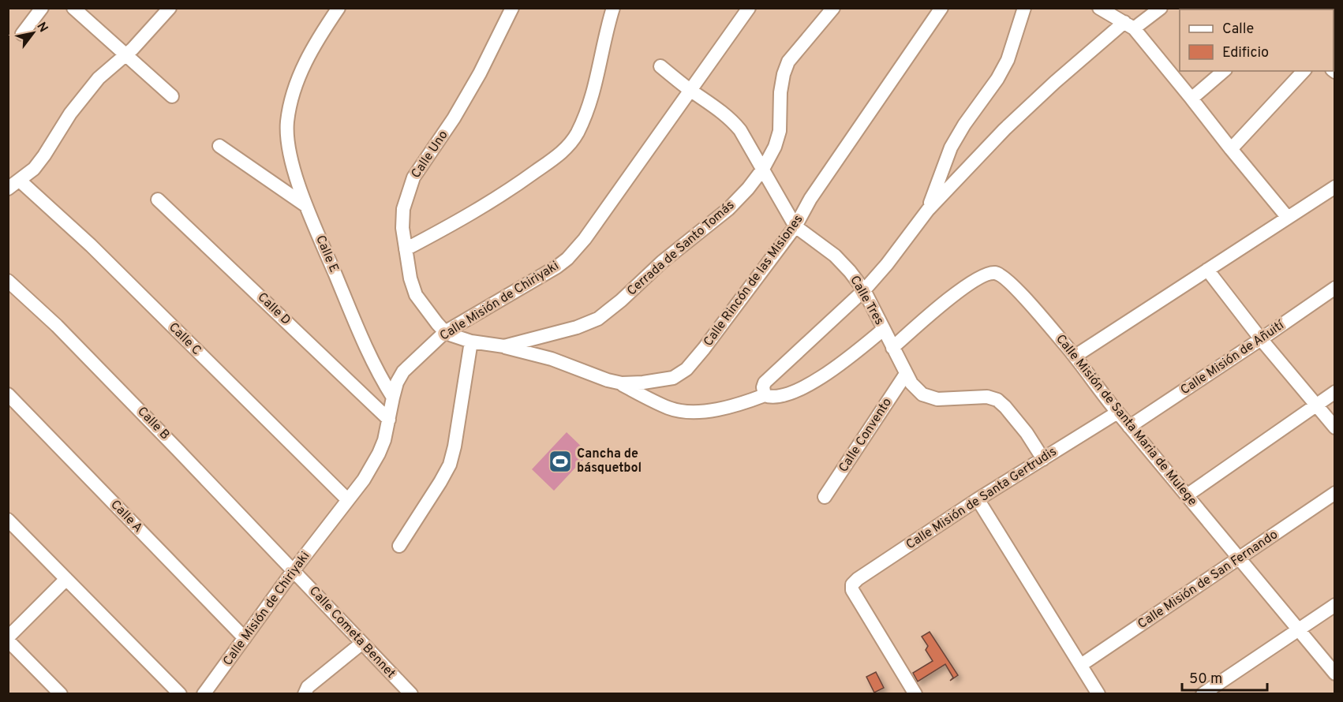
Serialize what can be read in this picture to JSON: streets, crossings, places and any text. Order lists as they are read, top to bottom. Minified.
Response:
{"streets":{"street":["Calle Uno","Cerrada de Santo Tomás","Calle E","Calle Rincón de las Misiones","Calle Tres","Calle Misión de Chiriyaki","Calle D","Calle C","Calle Misión de Añuití","Calle Misión de Santa Maria de Mulege","Calle B","Calle Convento","Calle Misión de Santa Gertrudis","Calle A","Calle Misión de San Fernando","Calle Cometa Bennet"]},"crossings":[["Calle Uno","Cerrada de Santo Tomás"],["Calle Uno","Calle Misión de Chiriyaki"],["Cerrada de Santo Tomás","Calle Rincón de las Misiones"],["Cerrada de Santo Tomás","Calle Tres"],["Cerrada de Santo Tomás","Calle Misión de Chiriyaki"],["Calle E","Calle Misión de Chiriyaki"],["Calle Rincón de las Misiones","Calle Tres"],["Calle Tres","Calle Misión de Chiriyaki"],["Calle Tres","Calle Misión de Santa Maria de Mulege"],["Calle Tres","Calle Convento"],["Calle Tres","Calle Misión de Santa Gertrudis"],["Calle Misión de Chiriyaki","Calle D"],["Calle Misión de Chiriyaki","Calle C"],["Calle Misión de Chiriyaki","Calle B"],["Calle Misión de Chiriyaki","Calle A"],["Calle Misión de Chiriyaki","Calle Cometa Bennet"],["Calle Misión de Añuití","Calle Misión de Santa Maria de Mulege"],["Calle Misión de Santa Maria de Mulege","Calle Misión de Santa Gertrudis"],["Calle Misión de Santa Maria de Mulege","Calle Misión de San Fernando"],["Calle B","Calle Cometa Bennet"]],"places":{"sports":["Cancha de básquetbol"]},"legend":["Calle","Edificio"],"scale_bar":"50 m","north":"top right"}
